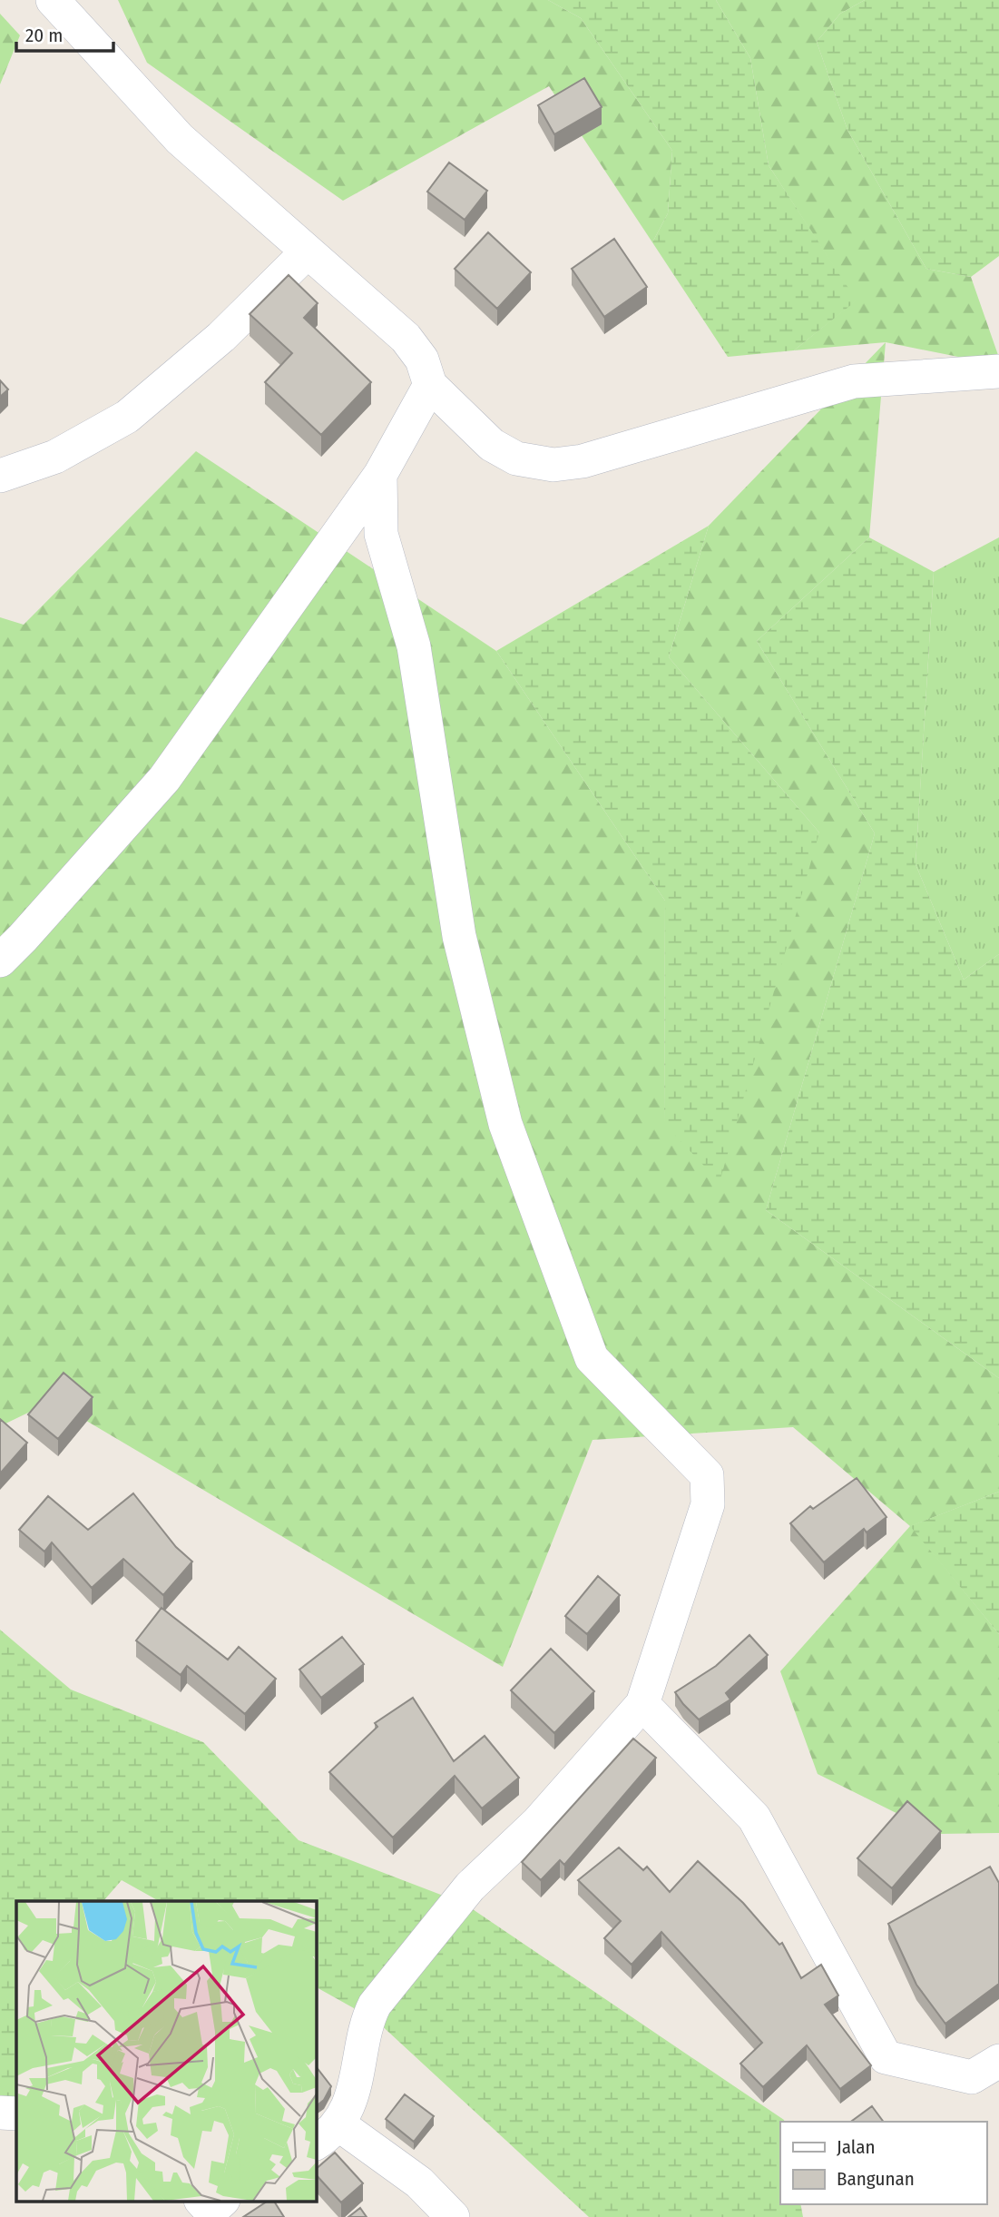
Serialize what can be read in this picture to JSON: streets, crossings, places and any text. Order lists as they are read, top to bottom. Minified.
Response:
{"legend":["Jalan","Bangunan"],"scale_bar":"20 m"}
